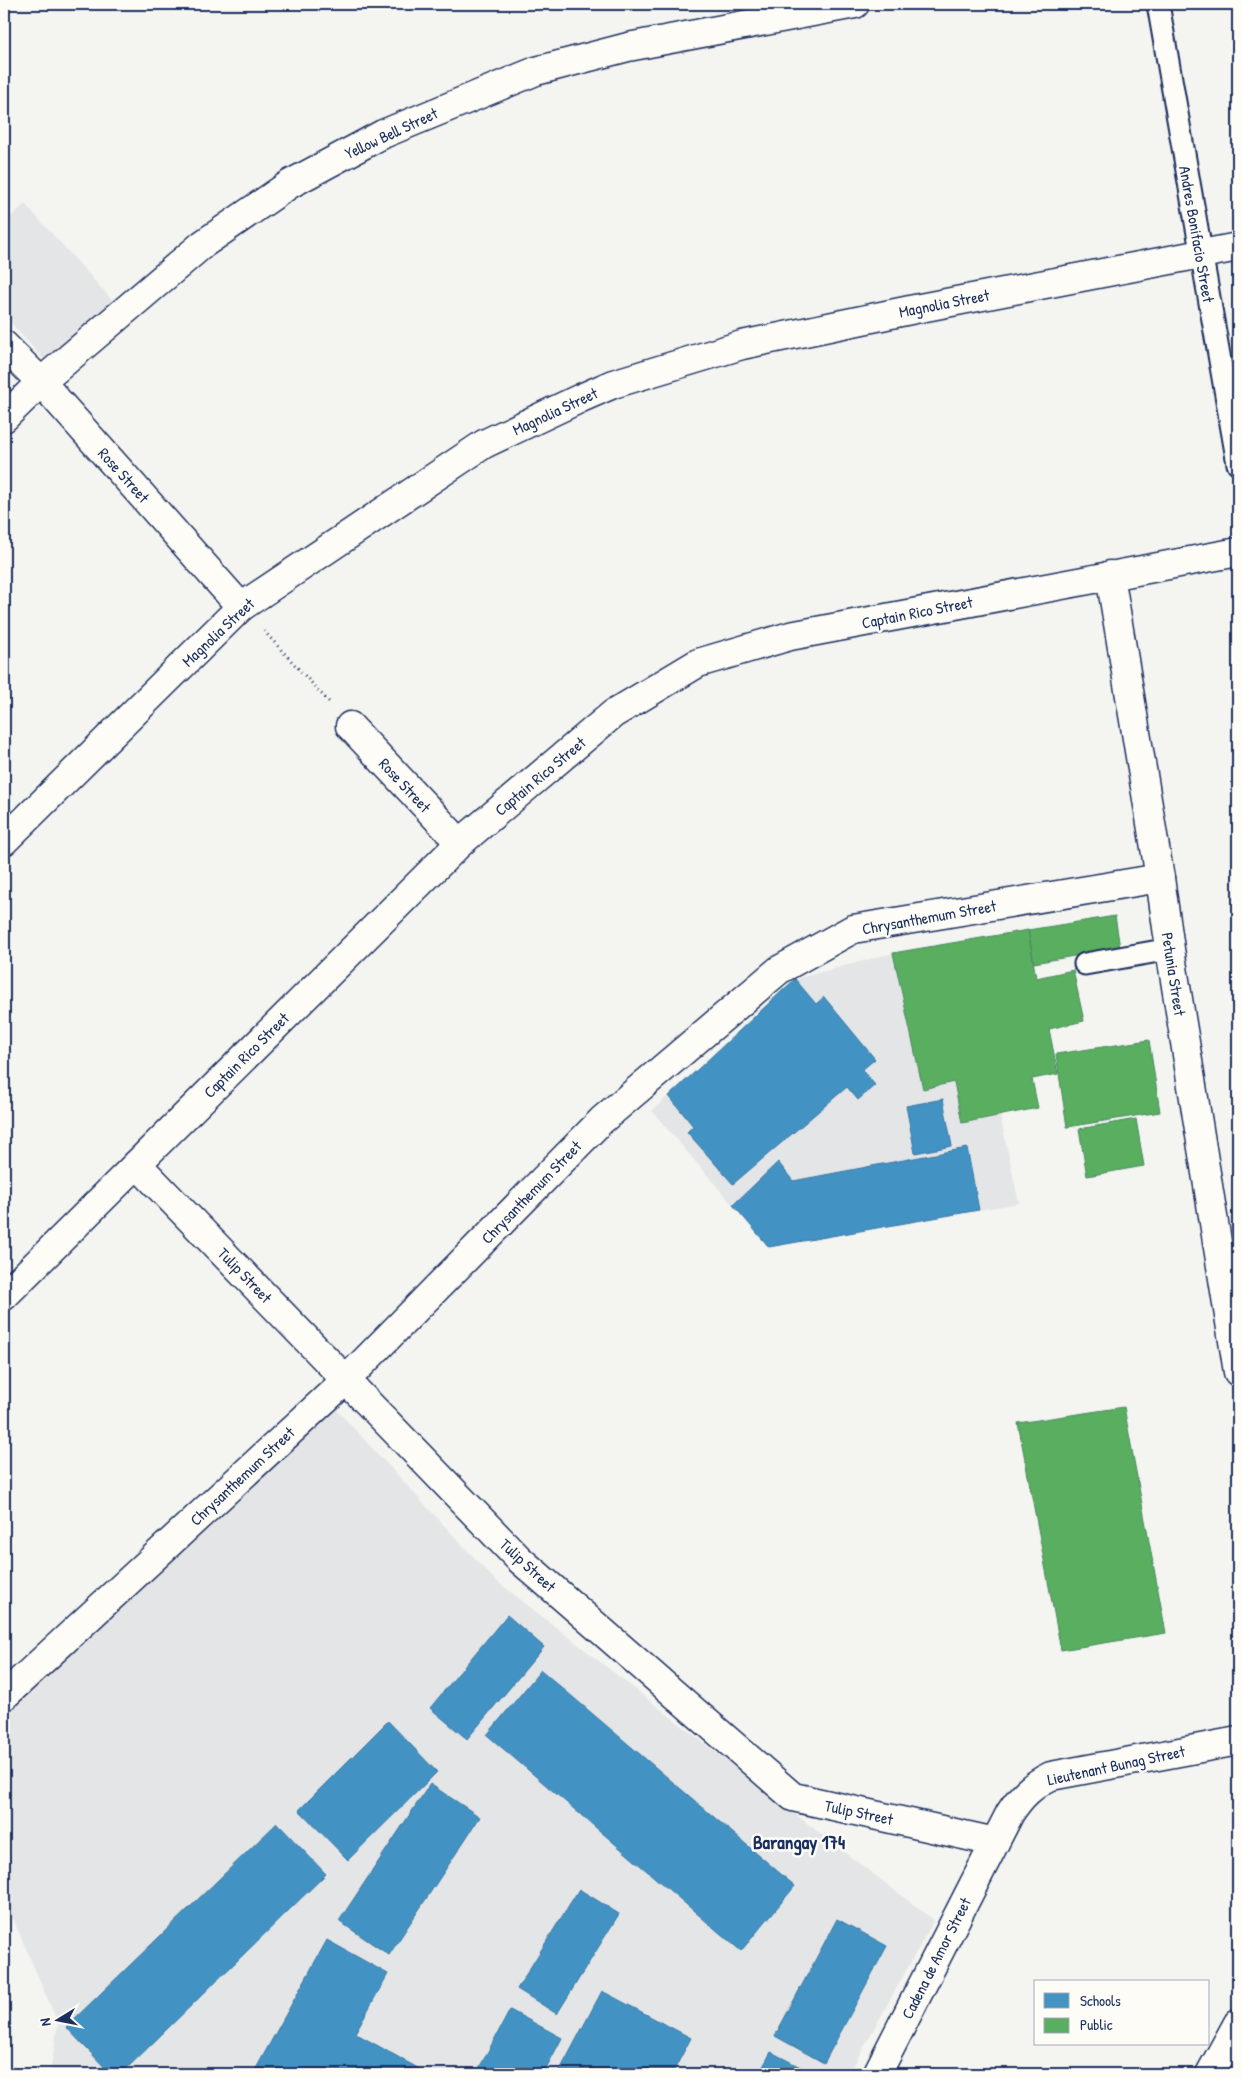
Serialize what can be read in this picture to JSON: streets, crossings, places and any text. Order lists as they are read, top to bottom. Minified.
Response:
{"streets":{"street":["Yellow Bell Street","Magnolia Street","Rose Street","Captain Rico Street","Chrysanthemum Street","Petunia Street","Tulip Street","Lieutenant Bunag Street","Cadena de Amor Street"],"lane":["Andres Bonifacio Street"]},"crossings":[["Yellow Bell Street","Rose Street"],["Andres Bonifacio Street","Magnolia Street"],["Magnolia Street","Rose Street"],["Rose Street","Captain Rico Street"],["Captain Rico Street","Petunia Street"],["Captain Rico Street","Tulip Street"],["Chrysanthemum Street","Petunia Street"],["Chrysanthemum Street","Tulip Street"],["Tulip Street","Lieutenant Bunag Street"],["Tulip Street","Cadena de Amor Street"],["Lieutenant Bunag Street","Cadena de Amor Street"]],"districts":["Barangay 174"],"legend":["Schools","Public"],"north":"left"}
